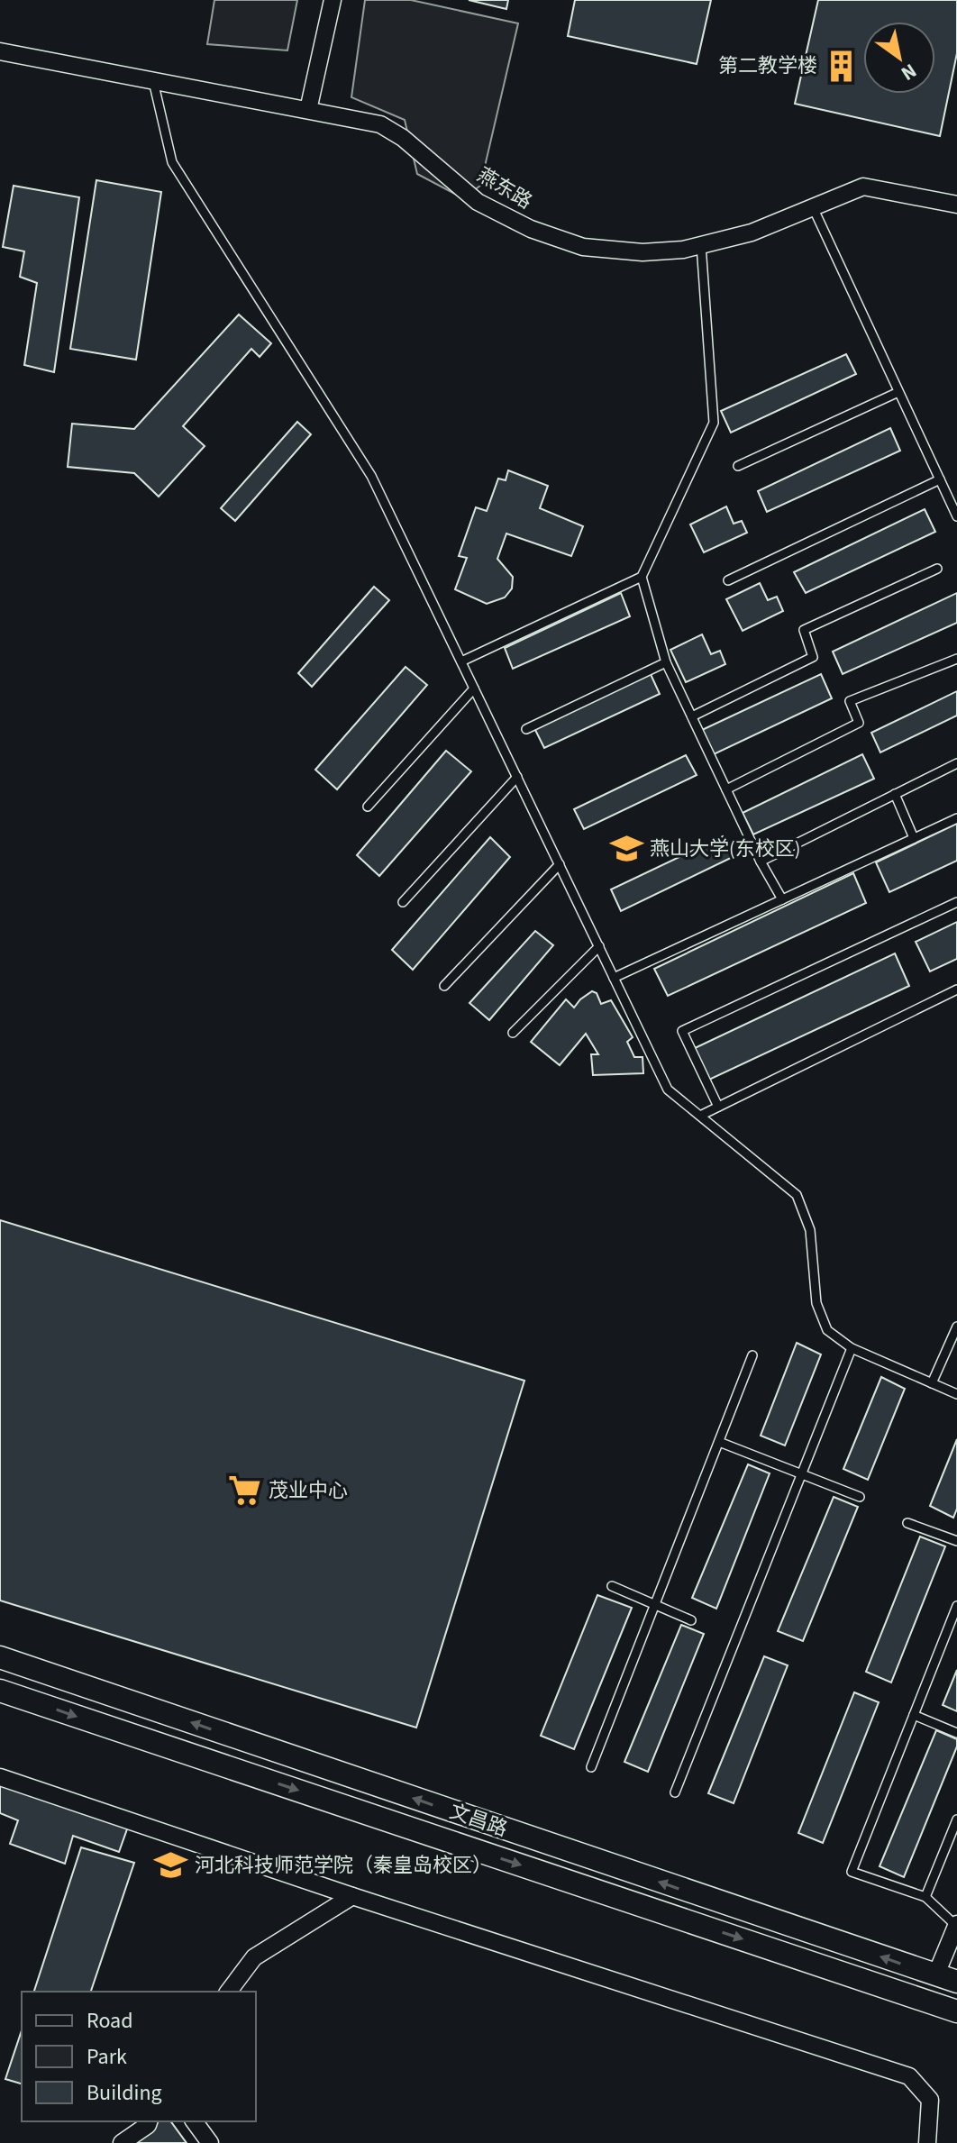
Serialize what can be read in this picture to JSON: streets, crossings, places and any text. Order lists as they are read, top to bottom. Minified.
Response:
{"streets":{"main road":["文昌路"],"street":["燕东路"]},"places":{"building":["第二教学楼"],"school or university":["燕山大学(东校区)","河北科技师范学院（秦皇岛校区）"],"supermarket":["茂业中心"]},"legend":["Road","Park","Building"],"north":"bottom right"}
